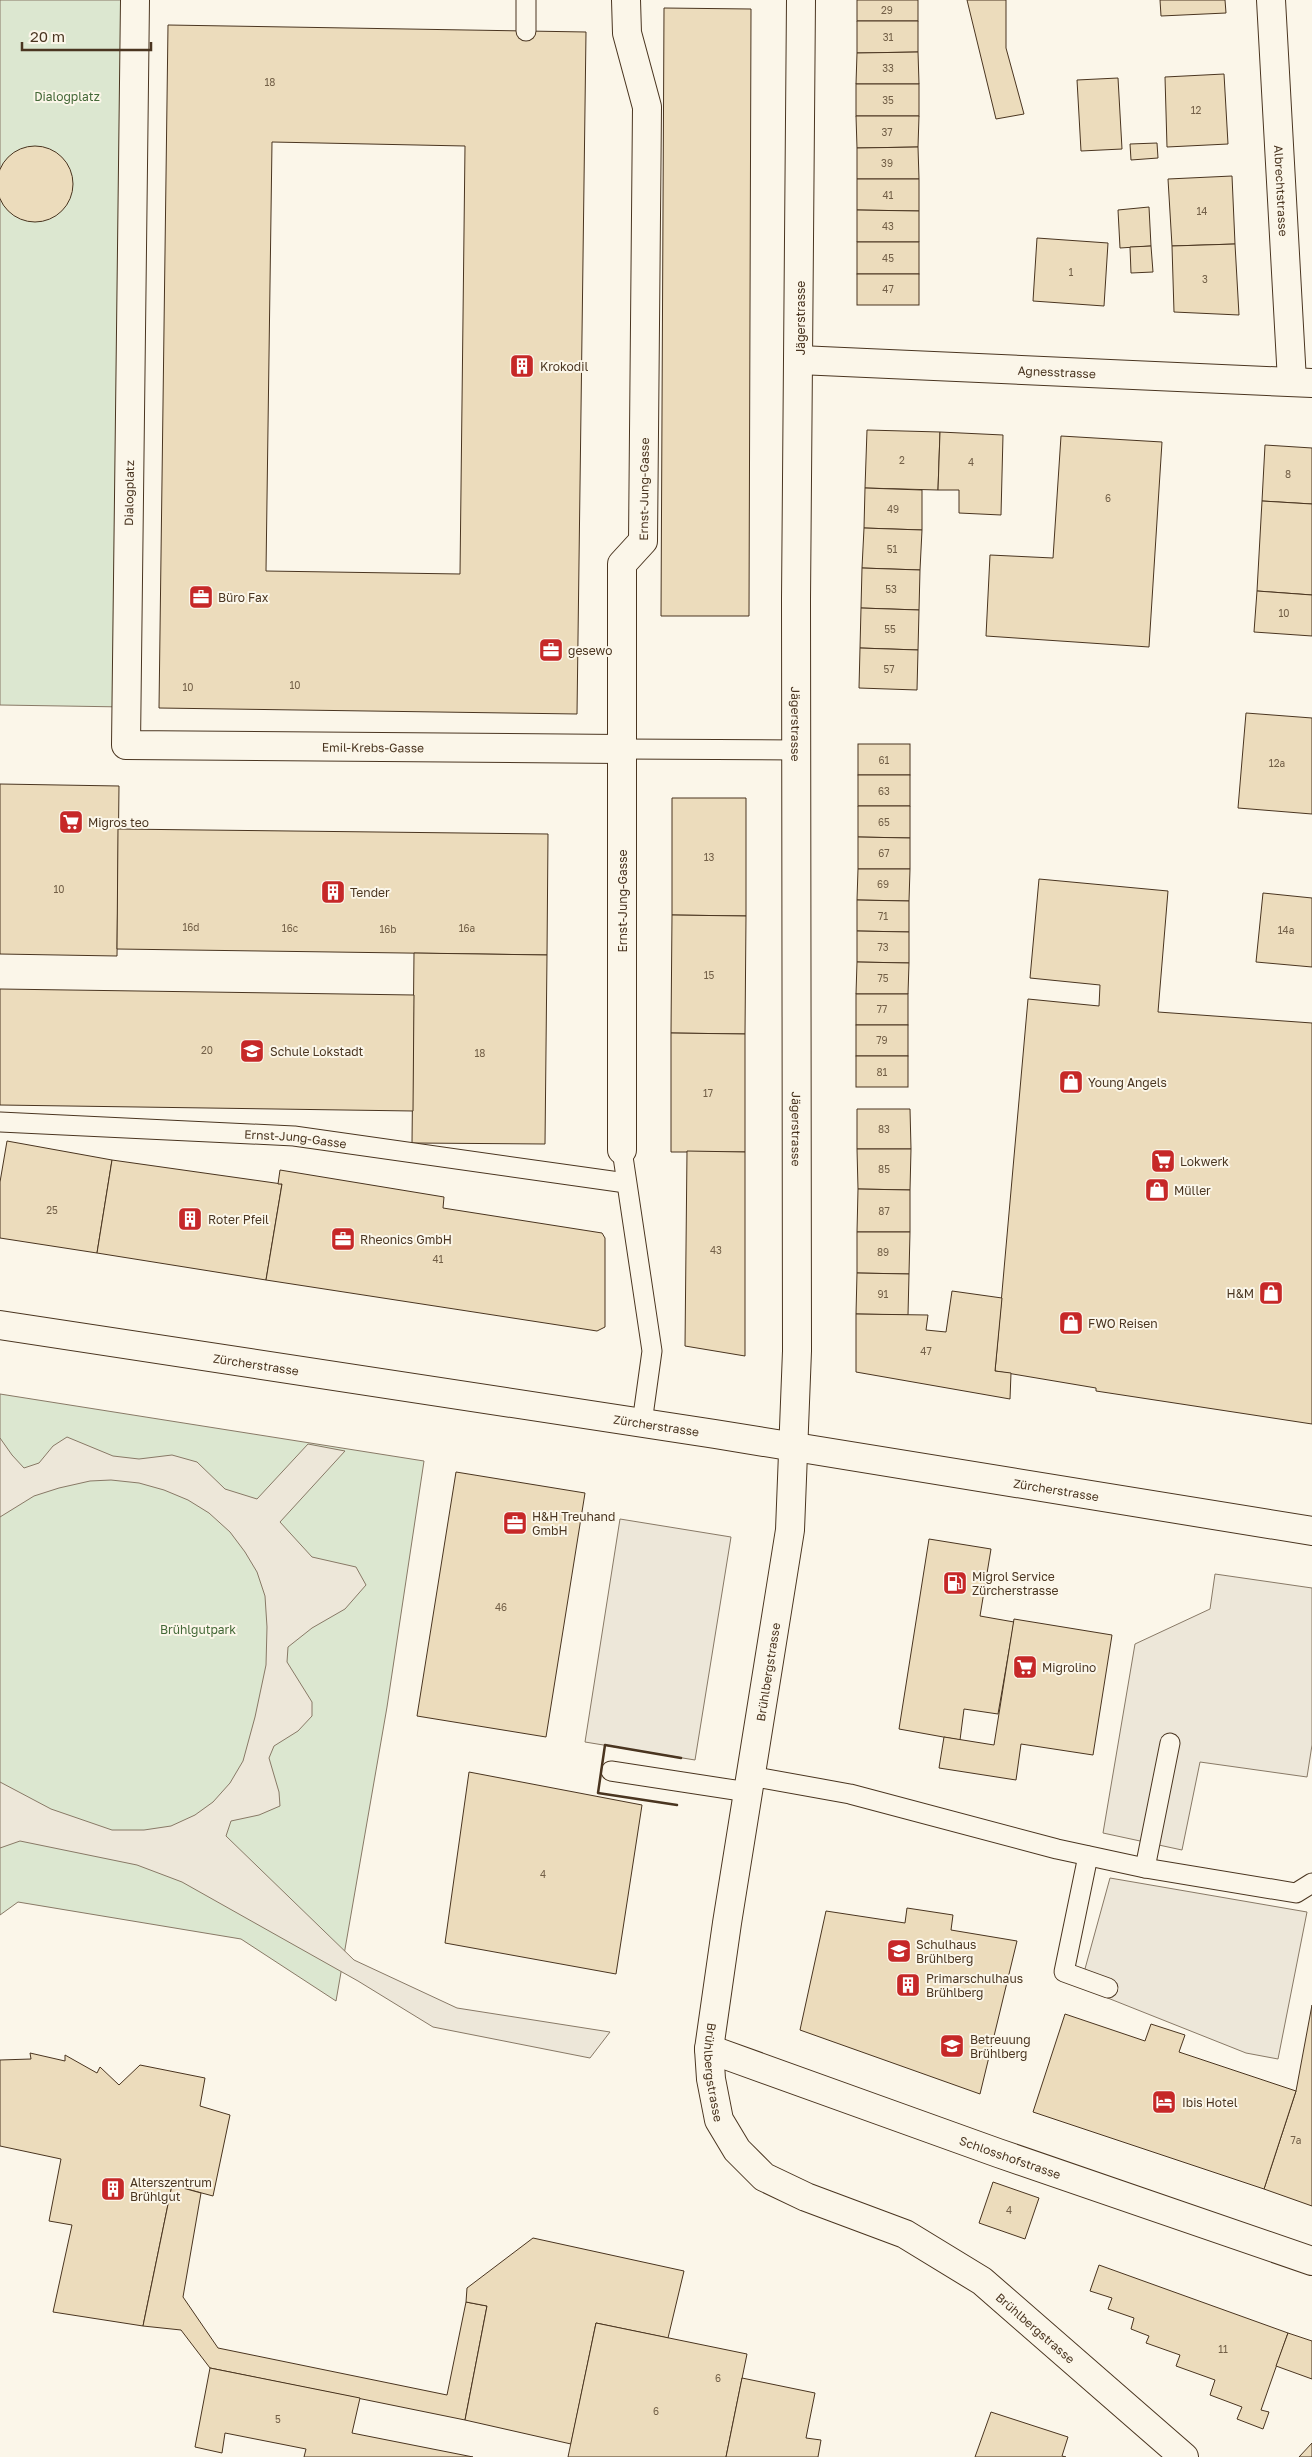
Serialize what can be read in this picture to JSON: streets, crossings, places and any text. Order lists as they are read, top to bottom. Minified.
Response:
{"streets":{"street":["Albrechtstrasse","Jägerstrasse","Agnesstrasse","Ernst-Jung-Gasse","Dialogplatz","Emil-Krebs-Gasse","Zürcherstrasse","Brühlbergstrasse","Schlosshofstrasse"]},"crossings":[["Albrechtstrasse","Agnesstrasse"],["Jägerstrasse","Agnesstrasse"],["Jägerstrasse","Zürcherstrasse"],["Jägerstrasse","Brühlbergstrasse"],["Ernst-Jung-Gasse","Emil-Krebs-Gasse"],["Dialogplatz","Emil-Krebs-Gasse"],["Zürcherstrasse","Brühlbergstrasse"],["Brühlbergstrasse","Schlosshofstrasse"]],"parks":["Dialogplatz","Brühlgutpark"],"places":{"building":["Krokodil","Tender","Roter Pfeil","Primarschulhaus Brühlberg","Alterszentrum Brühlgut"],"office":["Büro Fax","gesewo","Rheonics GmbH","H&H Treuhand GmbH"],"supermarket":["Migros teo","Lokwerk","Migrolino"],"school or university":["Schule Lokstadt","Schulhaus Brühlberg","Betreuung Brühlberg"],"shop":["Young Angels","Müller","H&M","FWO Reisen"],"fuel station":["Migrol Service Zürcherstrasse"],"hotel":["Ibis Hotel"]},"house_numbers":["29","31","33","18","35","12","37","39","41","14","43","45","1","3","47","2","4","8","6","49","51","53","10","55","57","10","10","61","12a","63","65","67","13","69","10","71","16d","16c","16a","16b","14a","73","15","75","77","79","20","18","81","17","83","85","25","87","43","89","41","91","47","46","4","7a","4","11","6","6","5"],"scale_bar":"20 m"}
